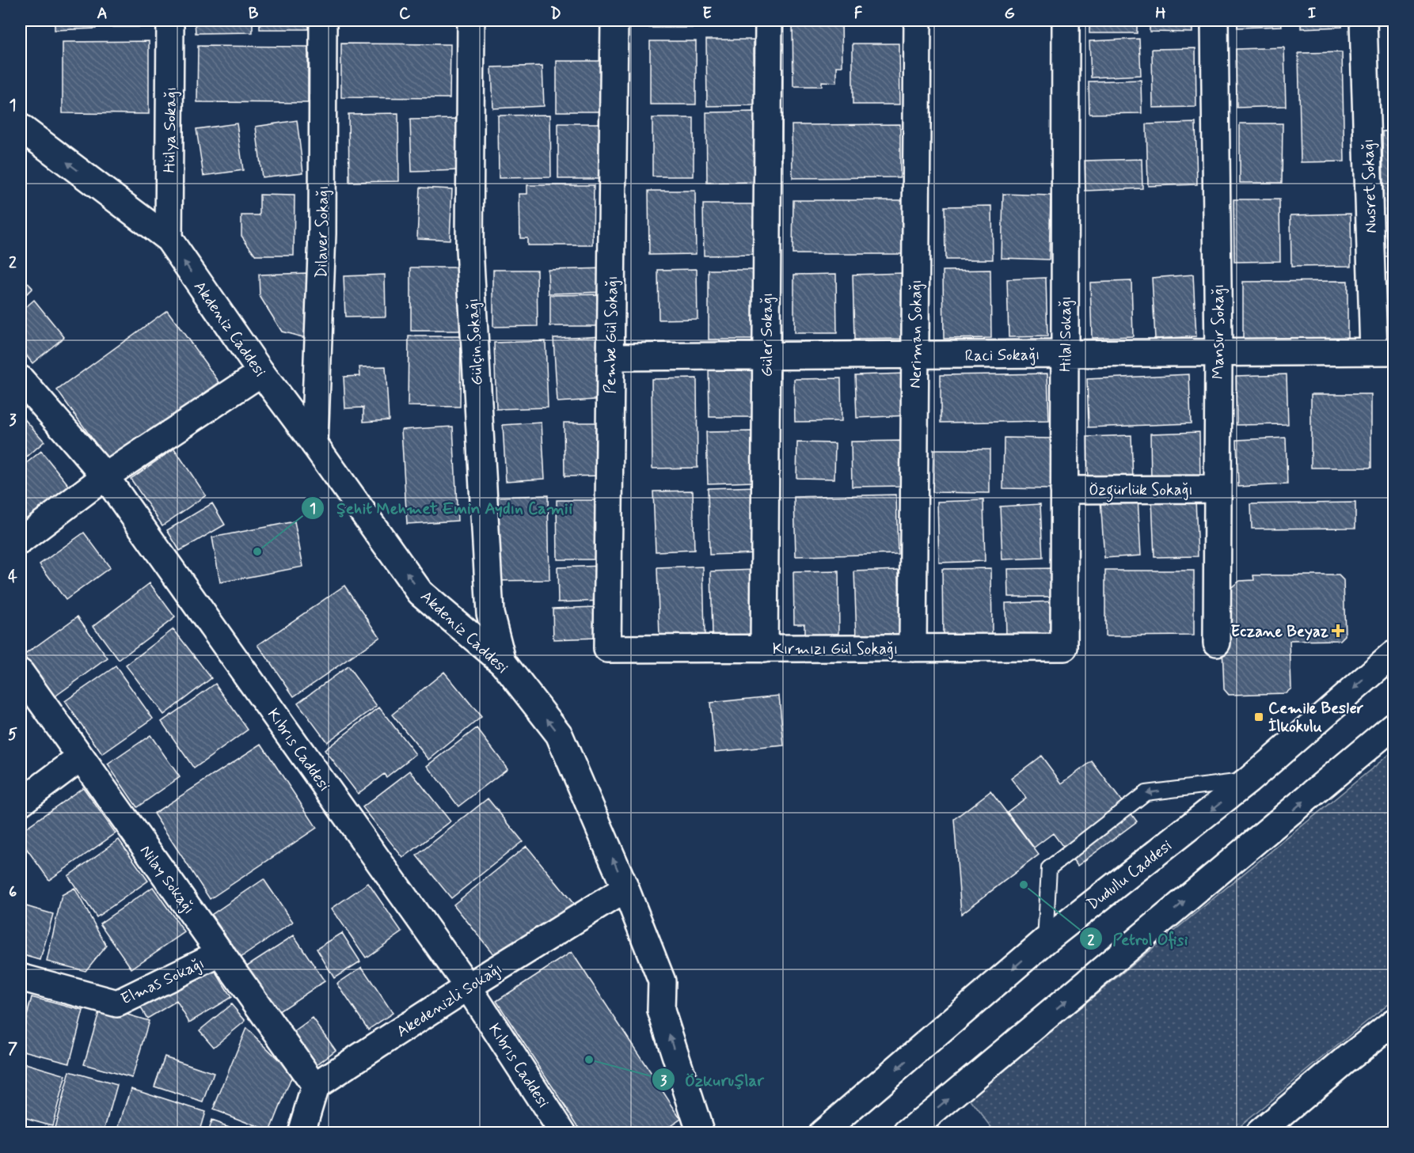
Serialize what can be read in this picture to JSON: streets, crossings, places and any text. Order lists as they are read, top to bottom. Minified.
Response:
{"streets":{"street":["Hülya Sokağı","Nusret Sokağı","Dilaver Sokağı","Akdeniz Caddesi","Mansur Sokağı","Neriman Sokağı","Hilal Sokağı","Pembe Gül Sokağı","Güler Sokağı","Gülçin Sokağı","Raci Sokağı","Özgürlük Sokağı","Kırmızı Gül Sokağı","Kıbrıs Caddesi","Dudullu Caddesi","Nilay Sokağı","Elmas Sokağı","Akedenizli Sokağı"]},"crossings":[["Hülya Sokağı","Akdeniz Caddesi"],["Nusret Sokağı","Raci Sokağı"],["Dilaver Sokağı","Akdeniz Caddesi"],["Akdeniz Caddesi","Gülçin Sokağı"],["Akdeniz Caddesi","Akedenizli Sokağı"],["Mansur Sokağı","Raci Sokağı"],["Mansur Sokağı","Özgürlük Sokağı"],["Neriman Sokağı","Raci Sokağı"],["Neriman Sokağı","Kırmızı Gül Sokağı"],["Hilal Sokağı","Raci Sokağı"],["Hilal Sokağı","Özgürlük Sokağı"],["Hilal Sokağı","Kırmızı Gül Sokağı"],["Pembe Gül Sokağı","Raci Sokağı"],["Pembe Gül Sokağı","Kırmızı Gül Sokağı"],["Güler Sokağı","Raci Sokağı"],["Güler Sokağı","Kırmızı Gül Sokağı"],["Kıbrıs Caddesi","Akedenizli Sokağı"],["Nilay Sokağı","Elmas Sokağı"],["Nilay Sokağı","Akedenizli Sokağı"]],"one_way":["Akdeniz Caddesi"],"places":{"other":["Şehit Mehmet Emin Aydın Camii","Petrol Ofisi","Özkuruşlar"],"health":["Eczane Beyaz"],"transit":["Cemile Besler İlkokulu"]},"grid":{"columns":["A","B","C","D","E","F","G","H","I"],"rows":["1","2","3","4","5","6","7"]}}
